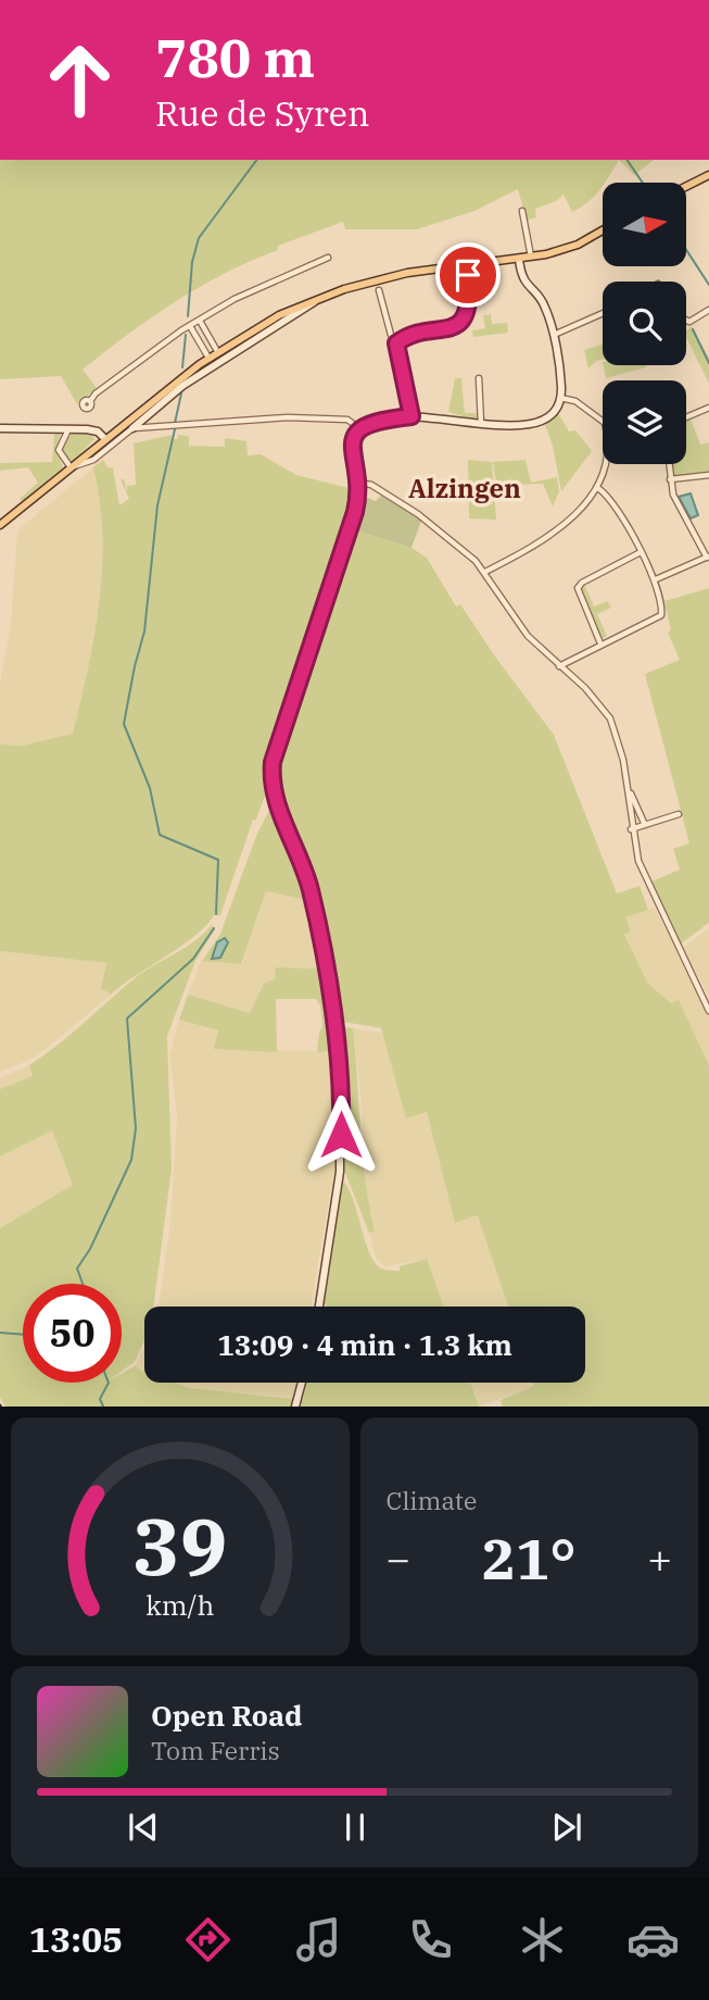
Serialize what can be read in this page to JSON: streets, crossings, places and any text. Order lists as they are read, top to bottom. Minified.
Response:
{"districts":["Alzingen"],"north":"right","page":{"turn":["780 m","Rue de Syren"],"limit":"50","trip":"13:09 · 4 min · 1.3 km","tile":"Climate","heat":["−","21°","+"],"song":["Open Road","Tom Ferris"],"tabs":"13:05","gauge":["39","km/h"]}}
